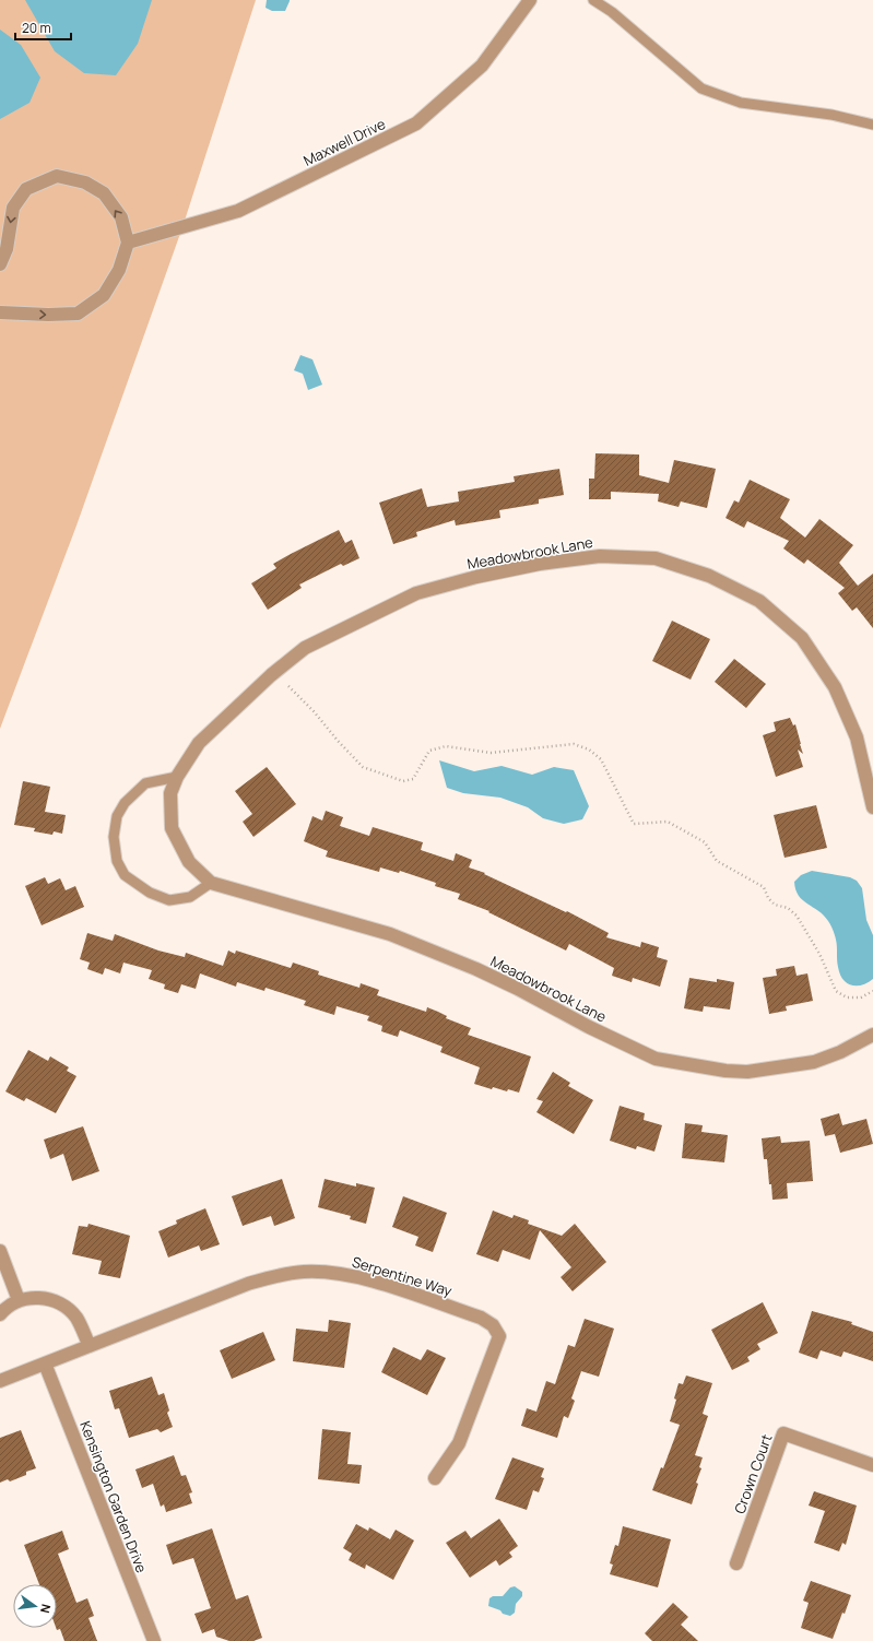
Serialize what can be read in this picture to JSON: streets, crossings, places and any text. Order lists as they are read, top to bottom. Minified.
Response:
{"streets":{"street":["Maxwell Drive","Meadowbrook Lane","Serpentine Way","Crown Court","Kensington Garden Drive"]},"crossings":[["Serpentine Way","Kensington Garden Drive"]],"scale_bar":"20 m","north":"right"}
